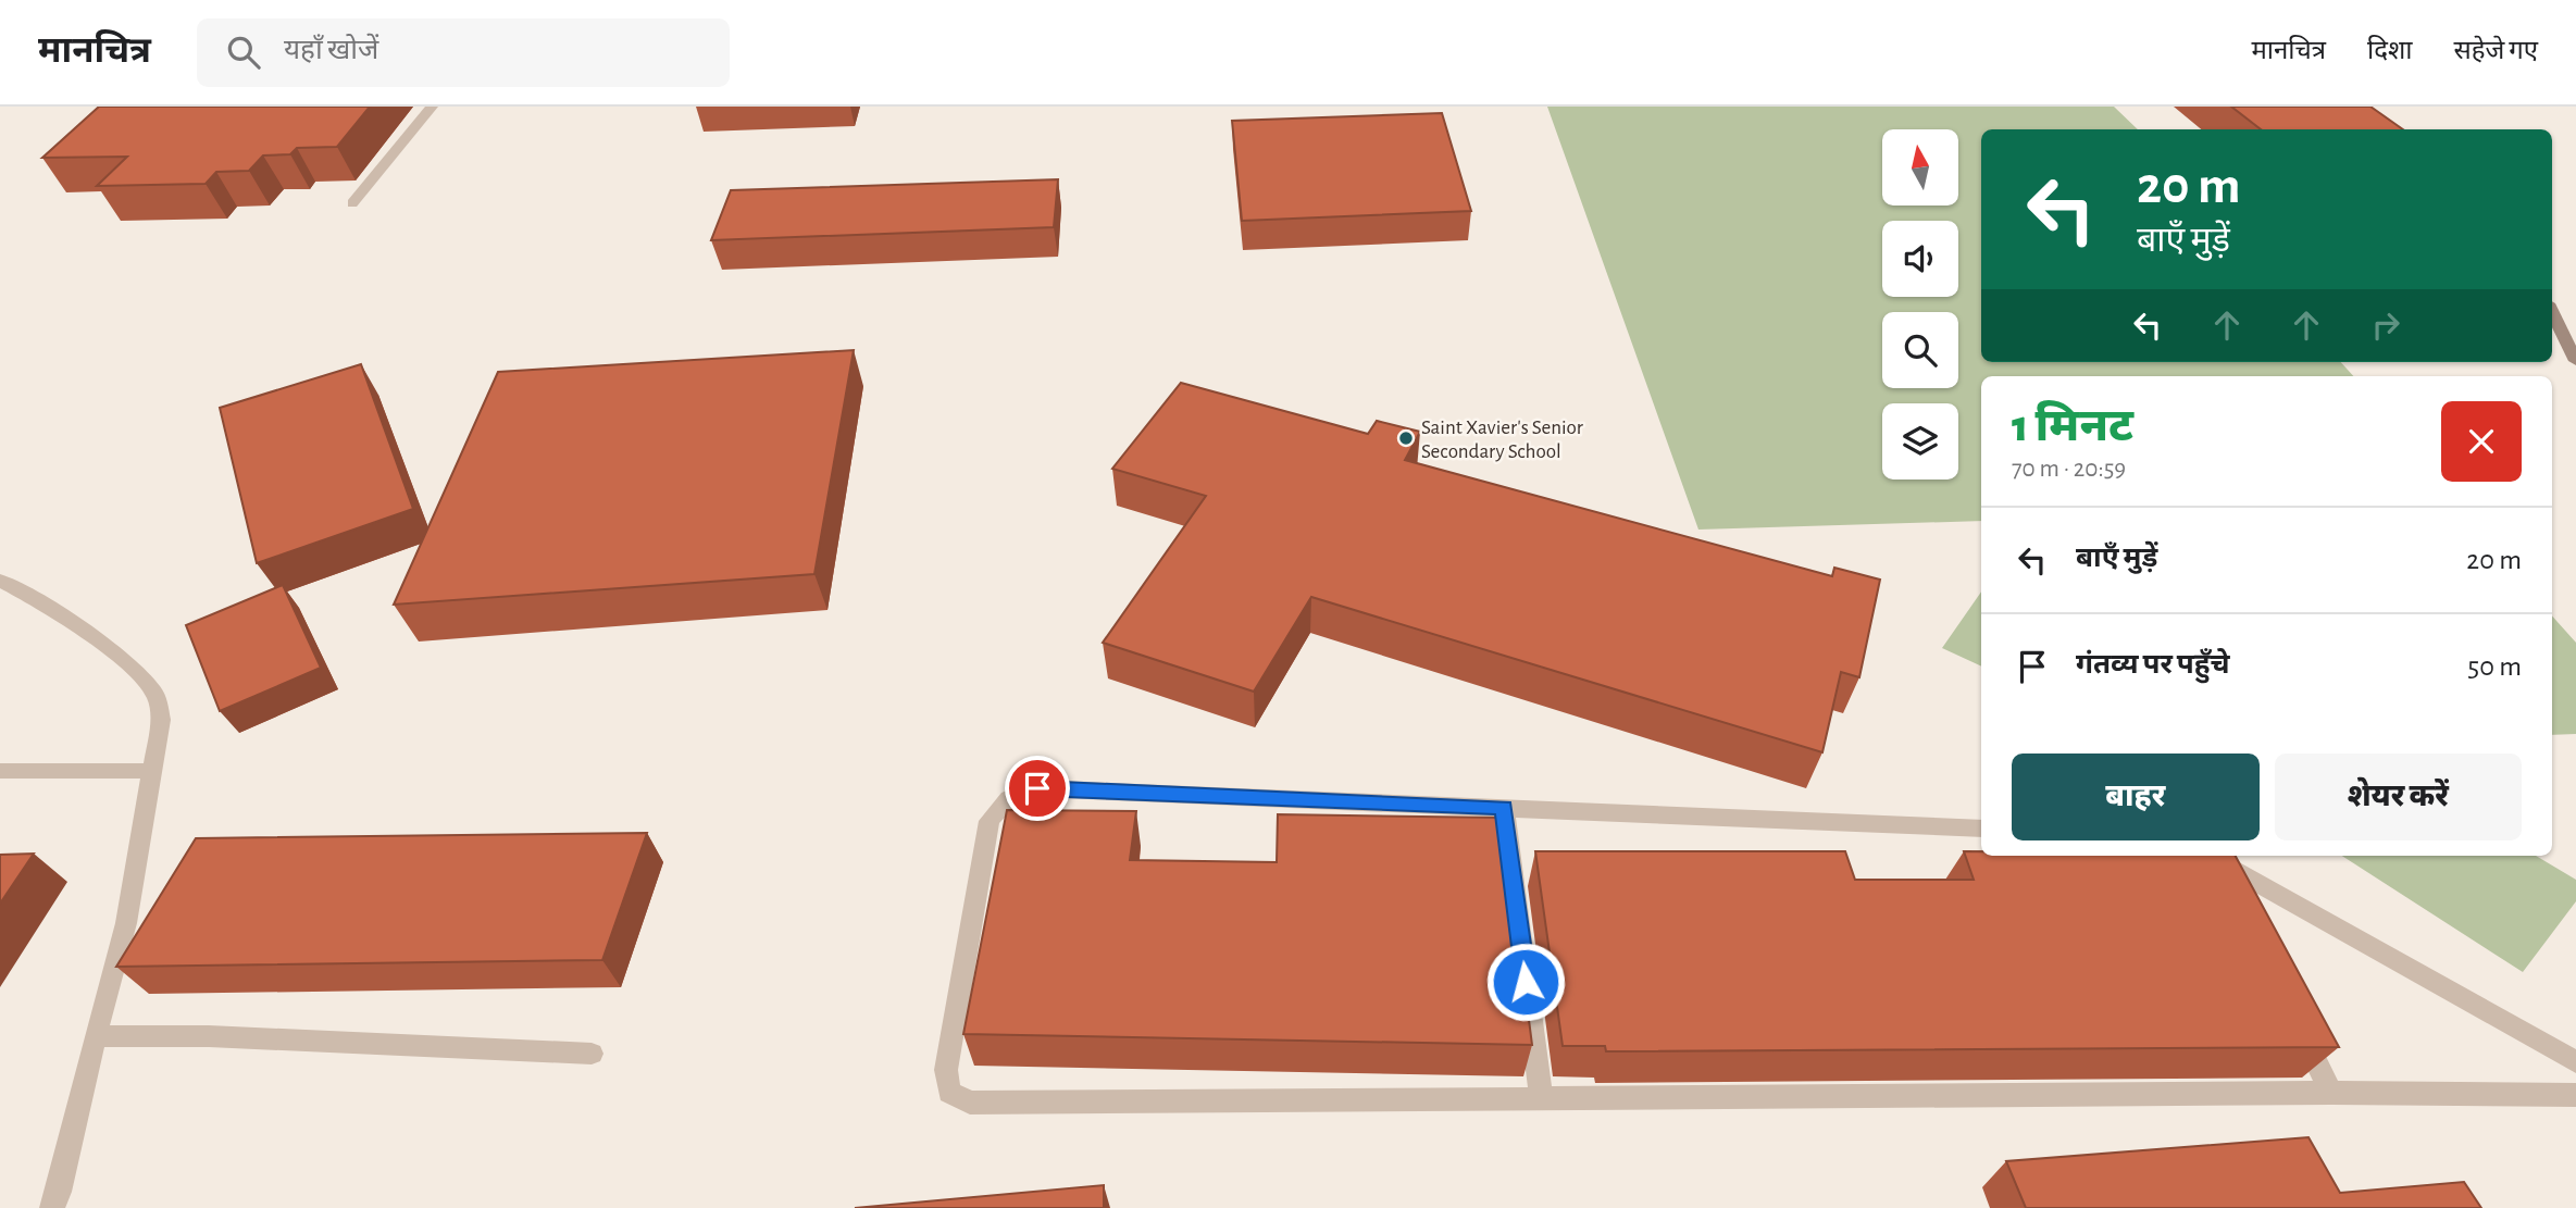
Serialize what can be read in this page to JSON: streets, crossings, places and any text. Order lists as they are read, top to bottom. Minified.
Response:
{"places":["Saint Xavier's Senior Secondary School"],"north":"top","page":{"header":"मानचित्र","search":"यहाँ खोजें","nav":["मानचित्र","दिशा","सहेजे गए"],"turn":["20 m","बाएँ मुड़ें"],"heading":["1 मिनट","70 m · 20:59"],"list":[{"name":"बाएँ मुड़ें","value":"20 m"},{"name":"गंतव्य पर पहुँचे","value":"50 m"}],"buttons":["बाहर","शेयर करें"]}}
